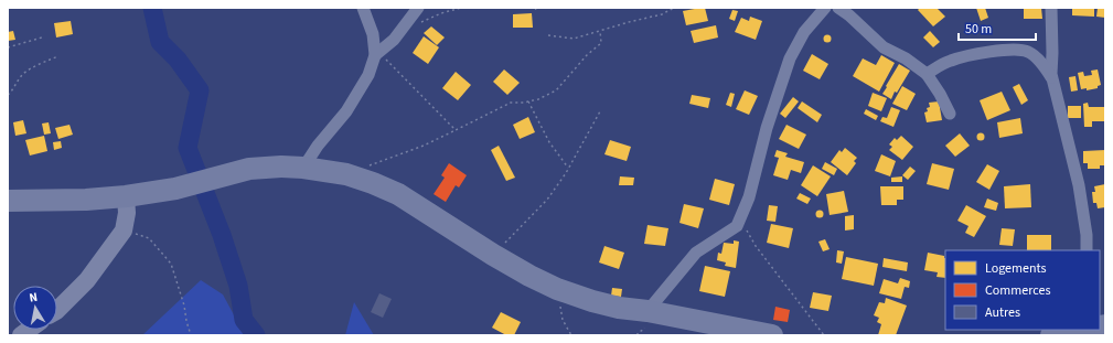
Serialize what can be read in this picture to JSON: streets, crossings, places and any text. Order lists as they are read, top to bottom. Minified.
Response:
{"legend":["Logements","Commerces","Autres"],"scale_bar":"50 m","north":"top"}
